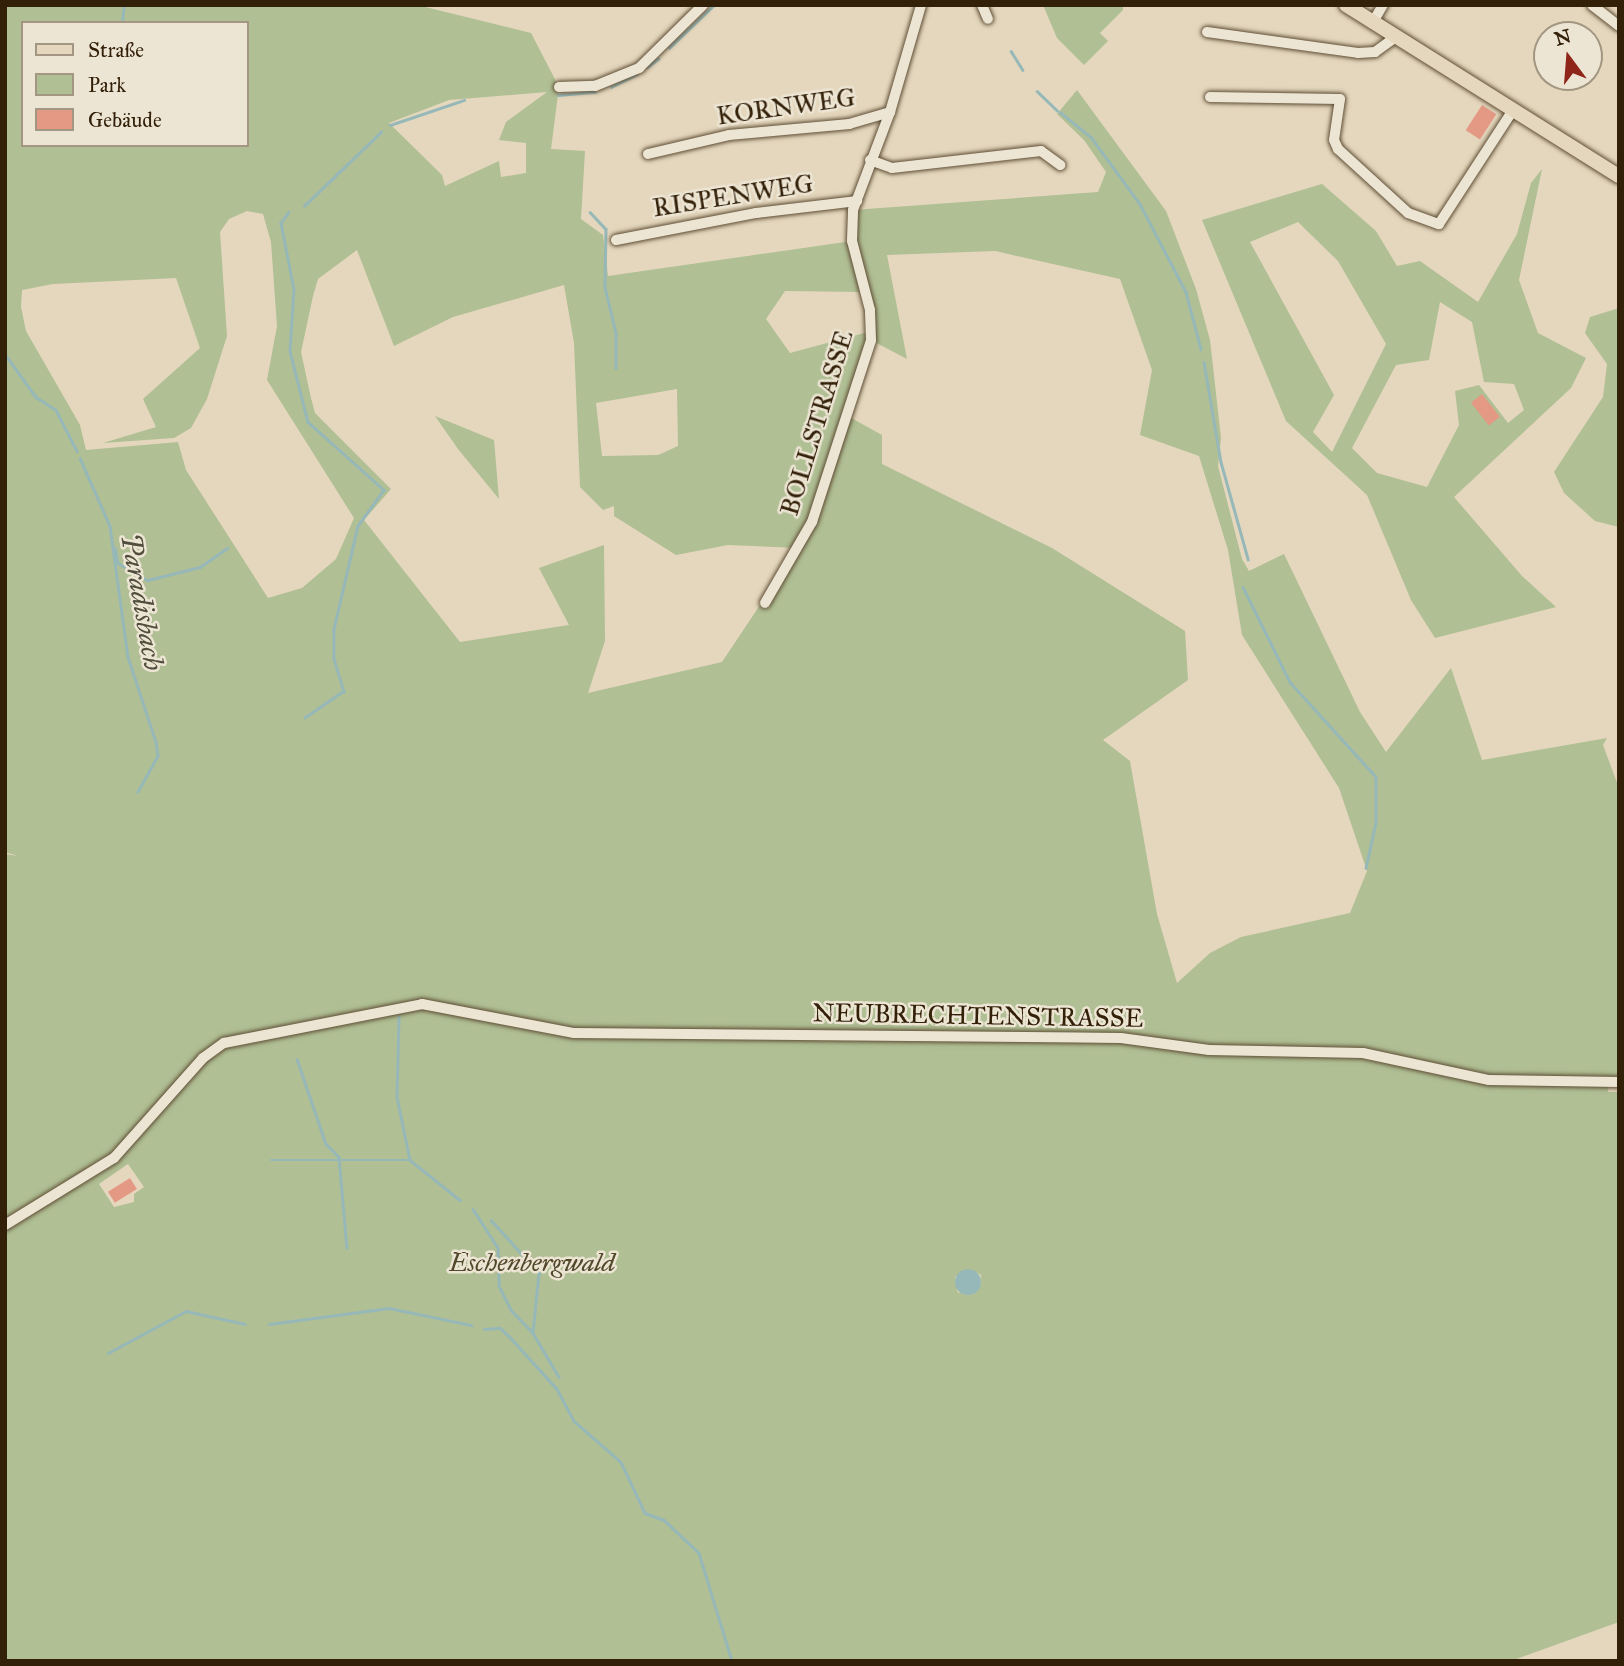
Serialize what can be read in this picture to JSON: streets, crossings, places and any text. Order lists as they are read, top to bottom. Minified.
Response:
{"streets":{"street":["KORNWEG","RISPENWEG","BOLLSTRASSE","NEUBRECHTENSTRASSE"]},"crossings":[["KORNWEG","BOLLSTRASSE"],["RISPENWEG","BOLLSTRASSE"]],"water":["Paradisbach"],"parks":["Eschenbergwald"],"legend":["Straße","Park","Gebäude"],"north":"top"}
